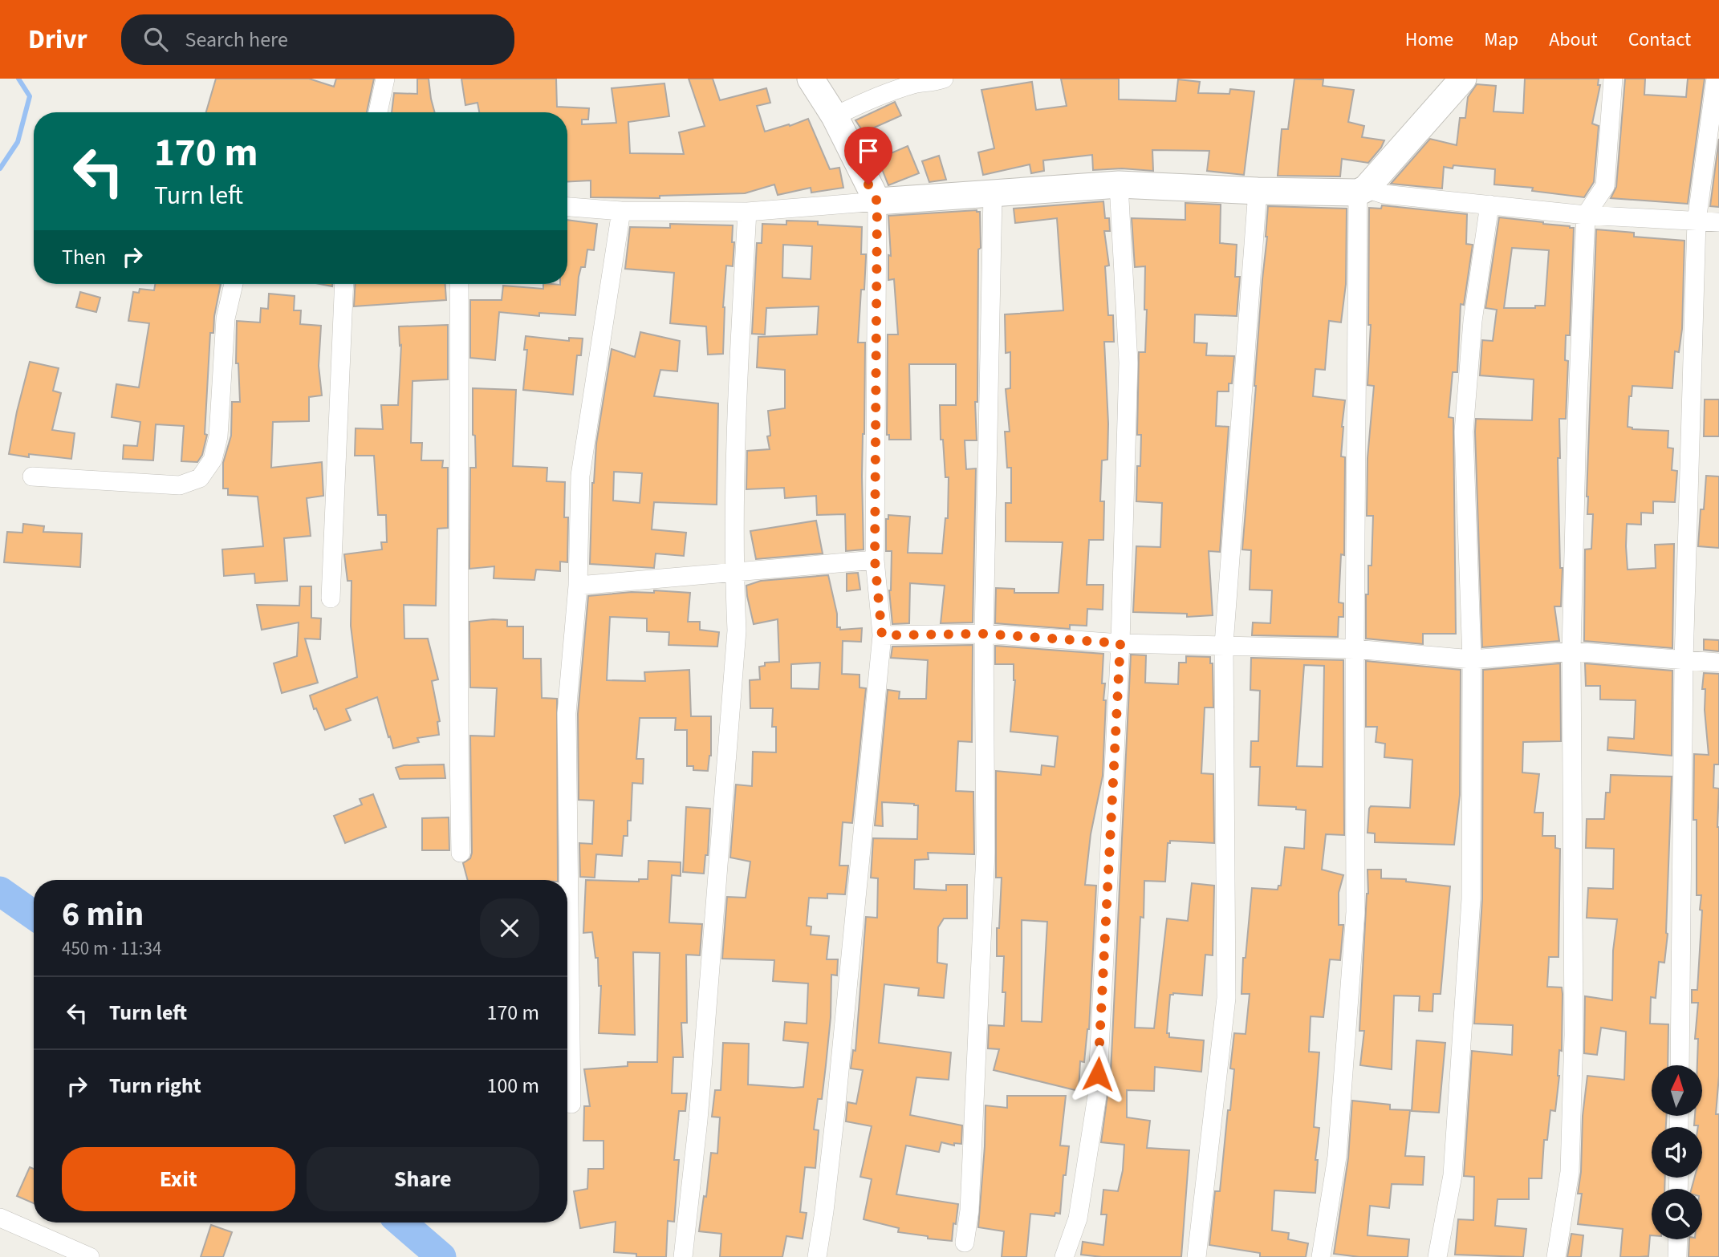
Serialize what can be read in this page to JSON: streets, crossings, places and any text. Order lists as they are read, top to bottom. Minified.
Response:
{"north":"top","page":{"header":"Drivr","search":"Search here","nav":["Home","Map","About","Contact"],"turn":["170 m","Turn left"],"then":"Then","heading":["6 min","450 m · 11:34"],"list":[{"name":"Turn left","value":"170 m"},{"name":"Turn right","value":"100 m"}],"buttons":["Exit","Share"]}}
